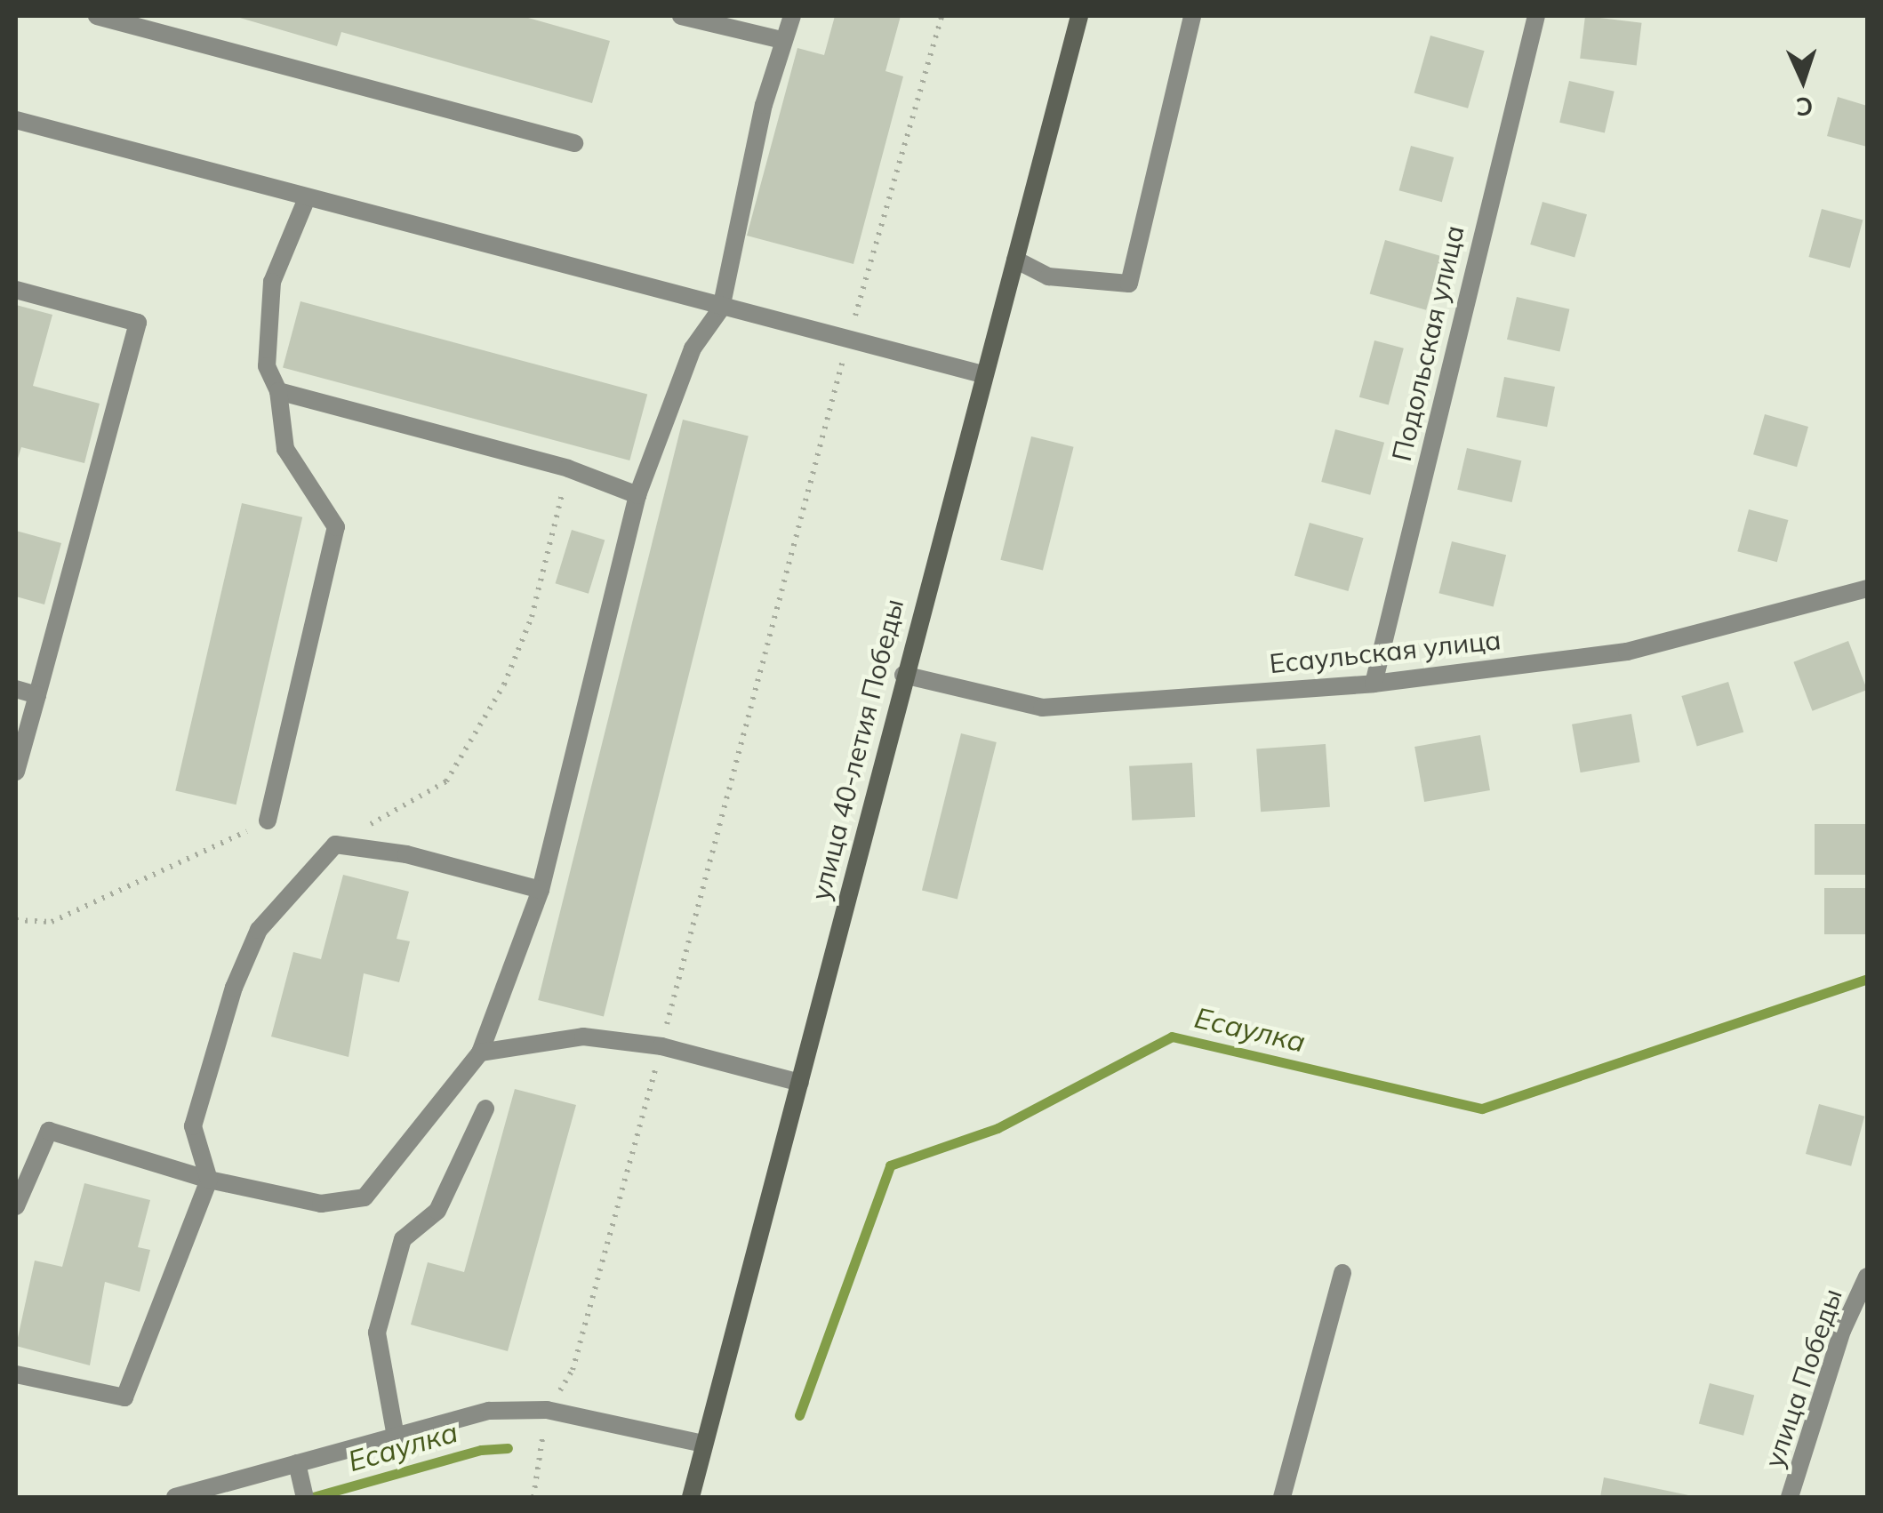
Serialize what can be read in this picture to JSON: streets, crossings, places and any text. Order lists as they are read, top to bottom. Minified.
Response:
{"streets":{"main road":["улица 40-летия Победы"],"street":["Подольская улица","Есаульская улица","улица Победы"]},"crossings":[["Подольская улица","Есаульская улица"],["Есаульская улица","улица 40-летия Победы"]],"water":["Есаулка"],"north":"bottom"}
